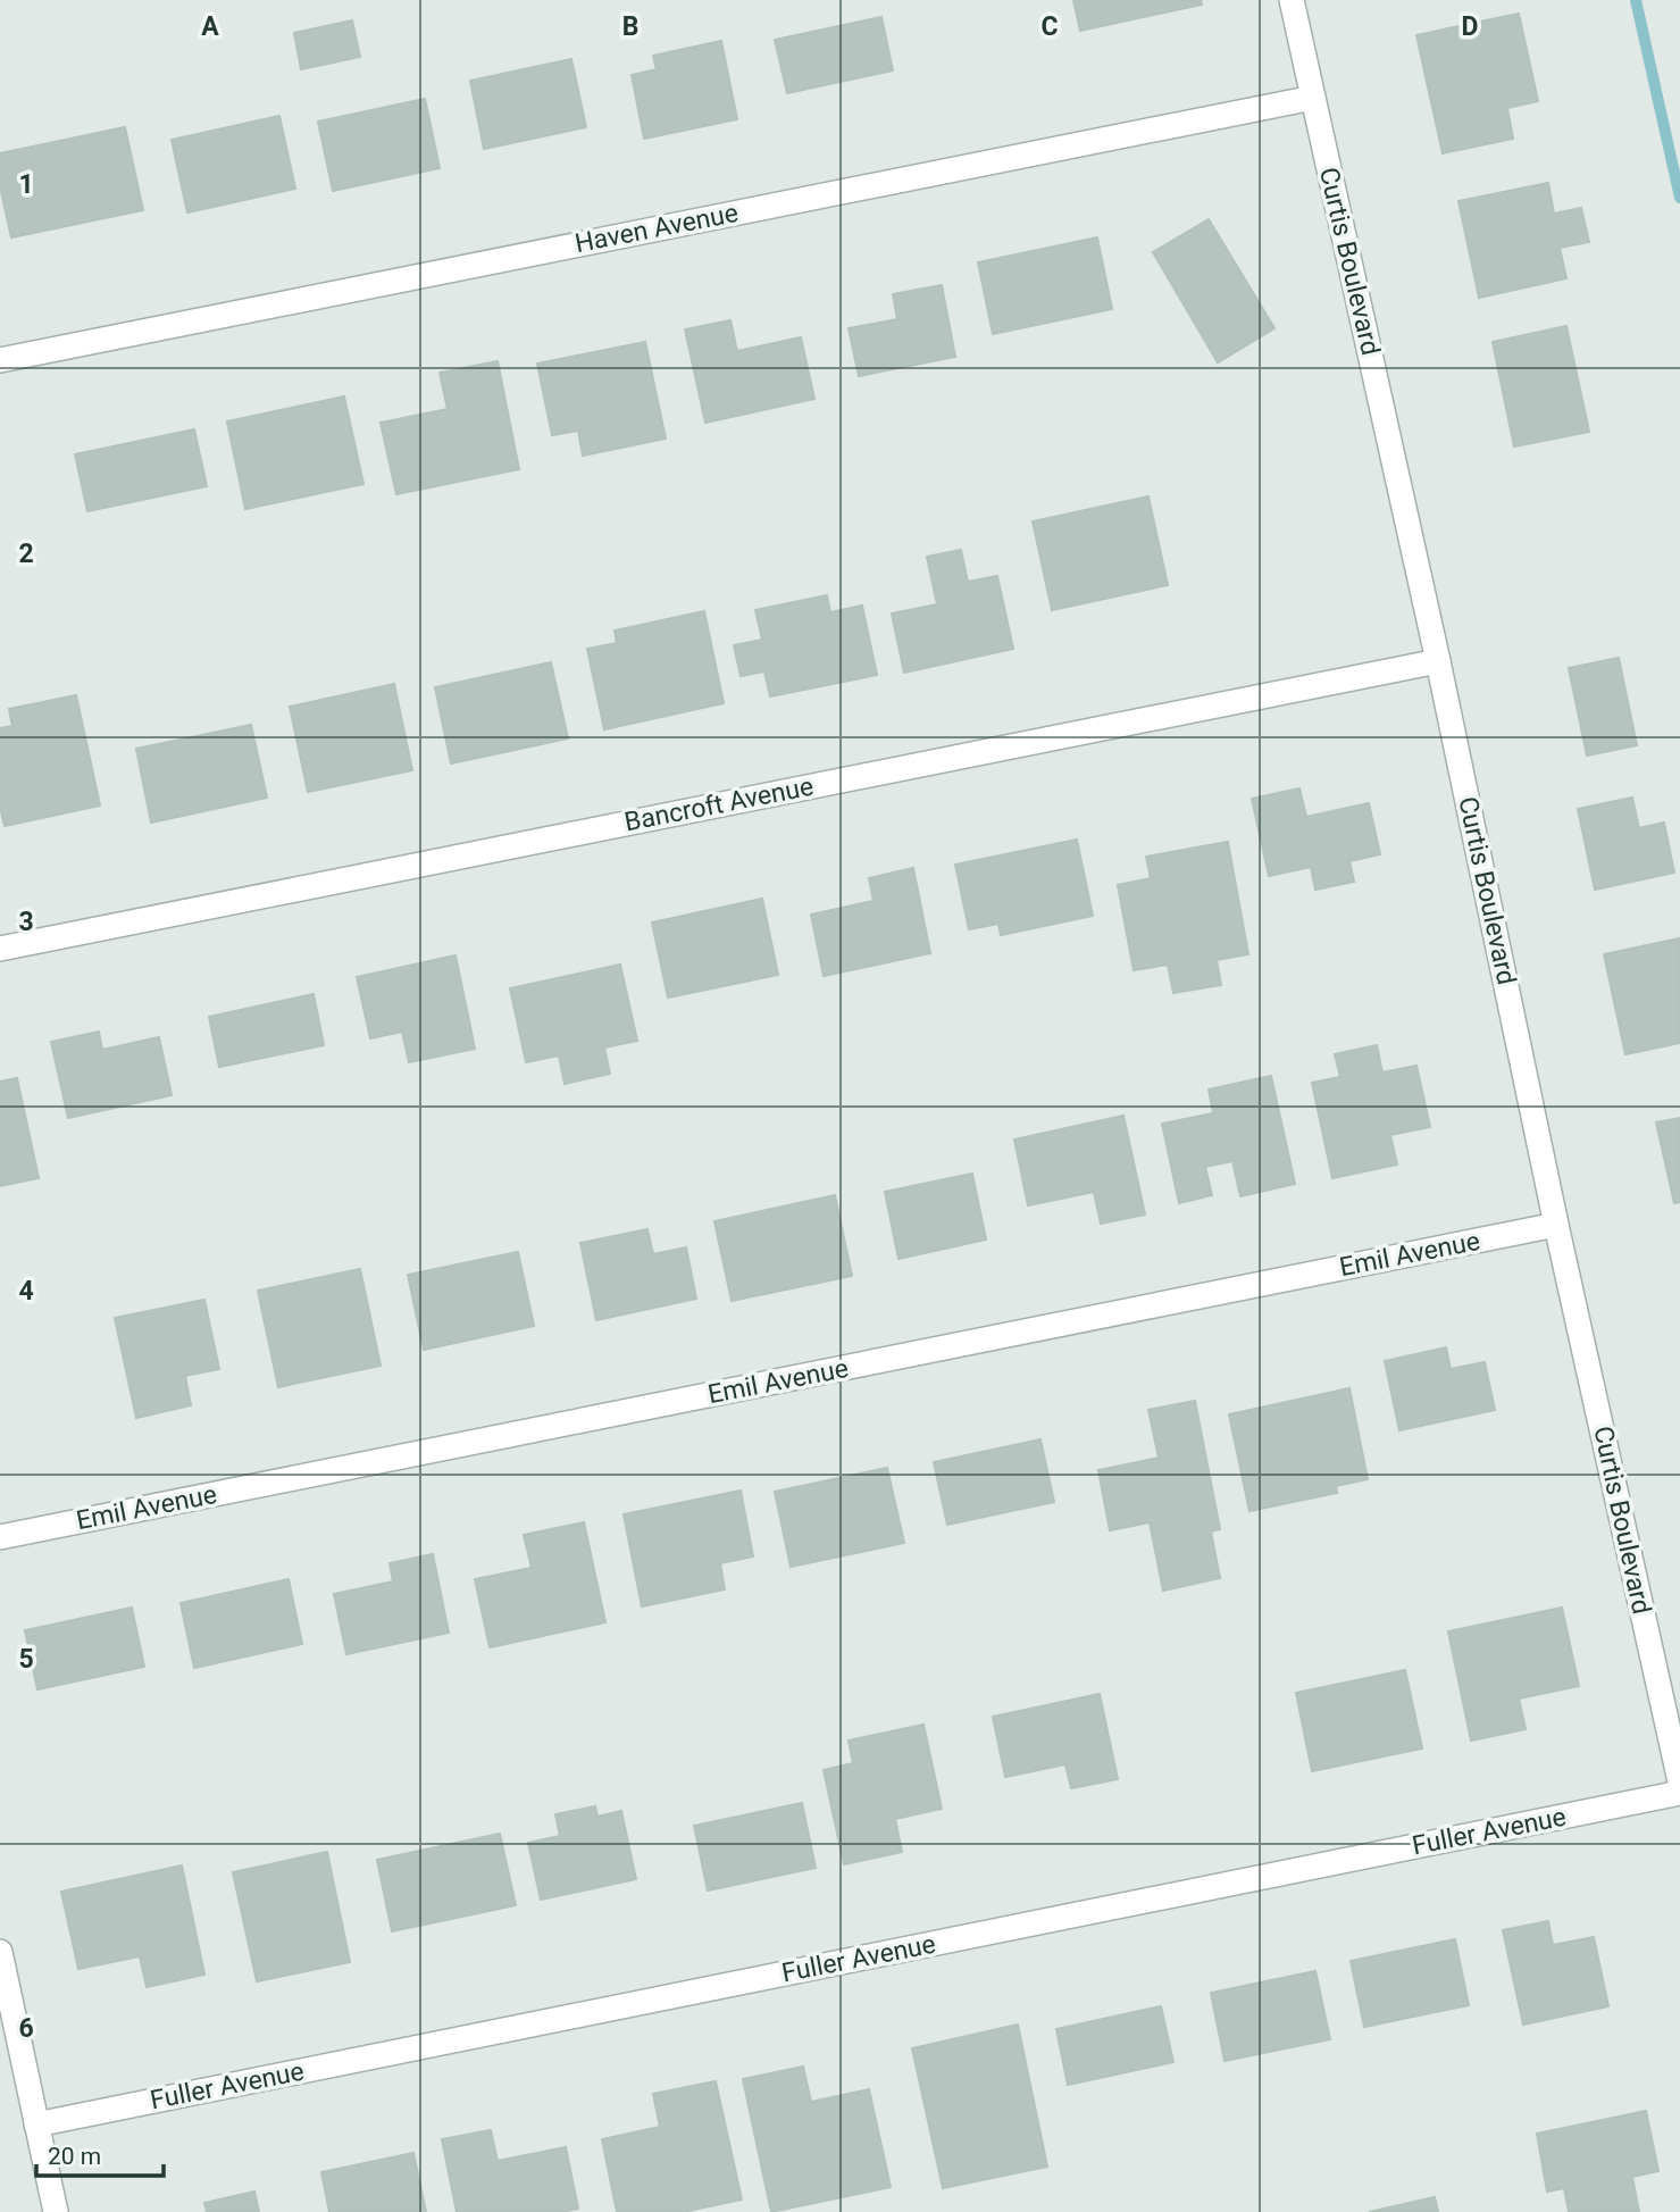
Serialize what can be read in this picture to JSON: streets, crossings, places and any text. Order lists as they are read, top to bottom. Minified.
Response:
{"streets":{"street":["Haven Avenue","Curtis Boulevard","Bancroft Avenue","Emil Avenue","Fuller Avenue"]},"crossings":[["Haven Avenue","Curtis Boulevard"],["Curtis Boulevard","Bancroft Avenue"],["Curtis Boulevard","Emil Avenue"]],"scale_bar":"20 m","grid":{"columns":["A","B","C","D"],"rows":["1","2","3","4","5","6"]}}
